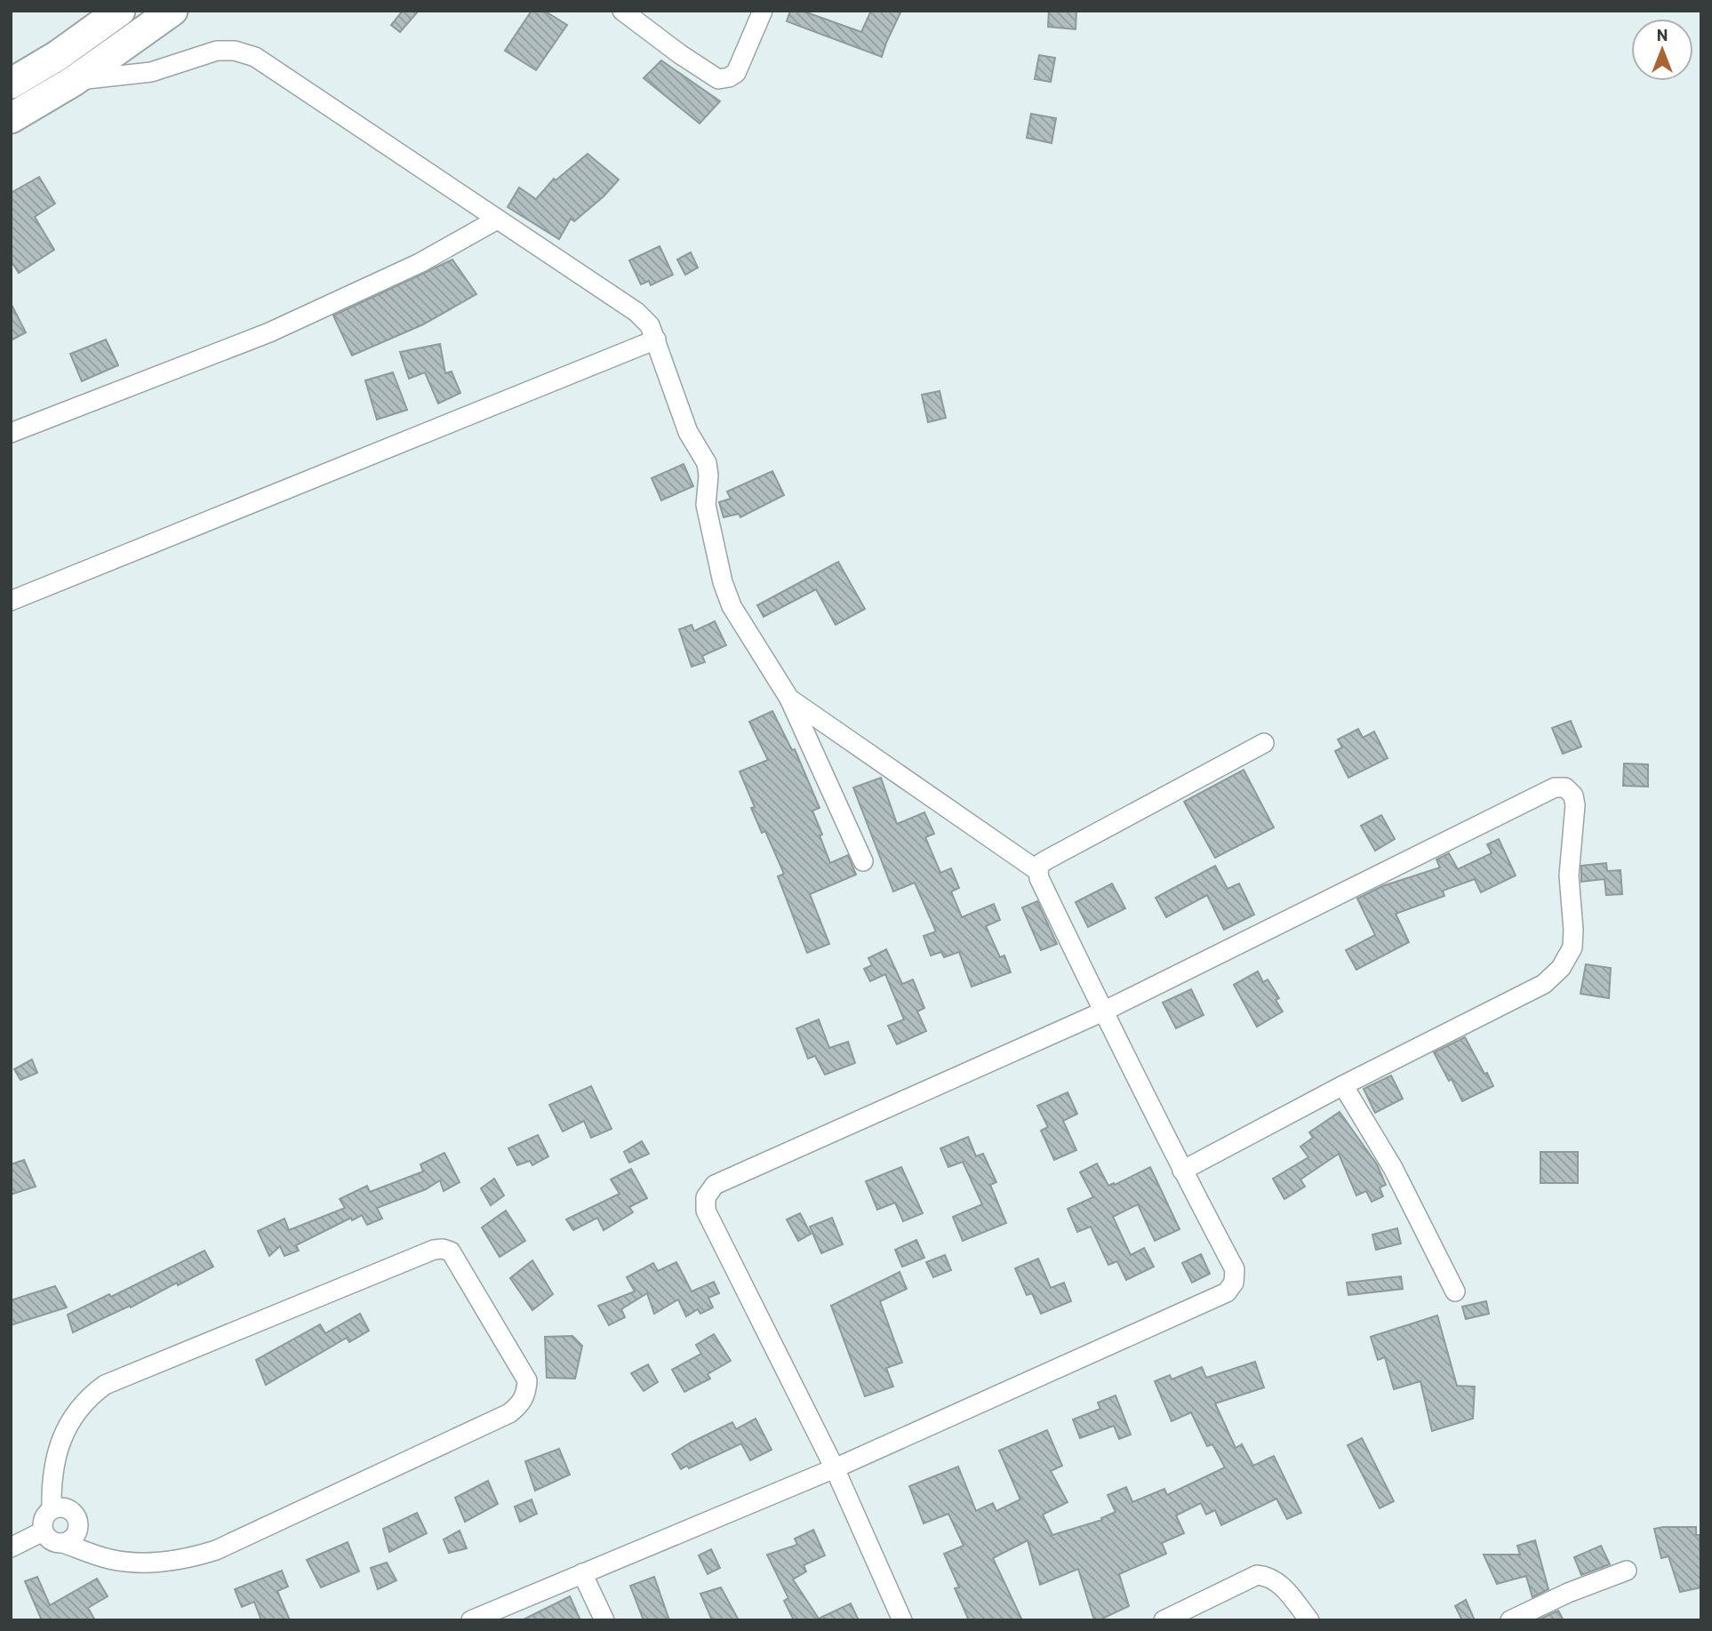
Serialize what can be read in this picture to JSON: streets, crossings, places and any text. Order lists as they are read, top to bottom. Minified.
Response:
{"north":"top"}
